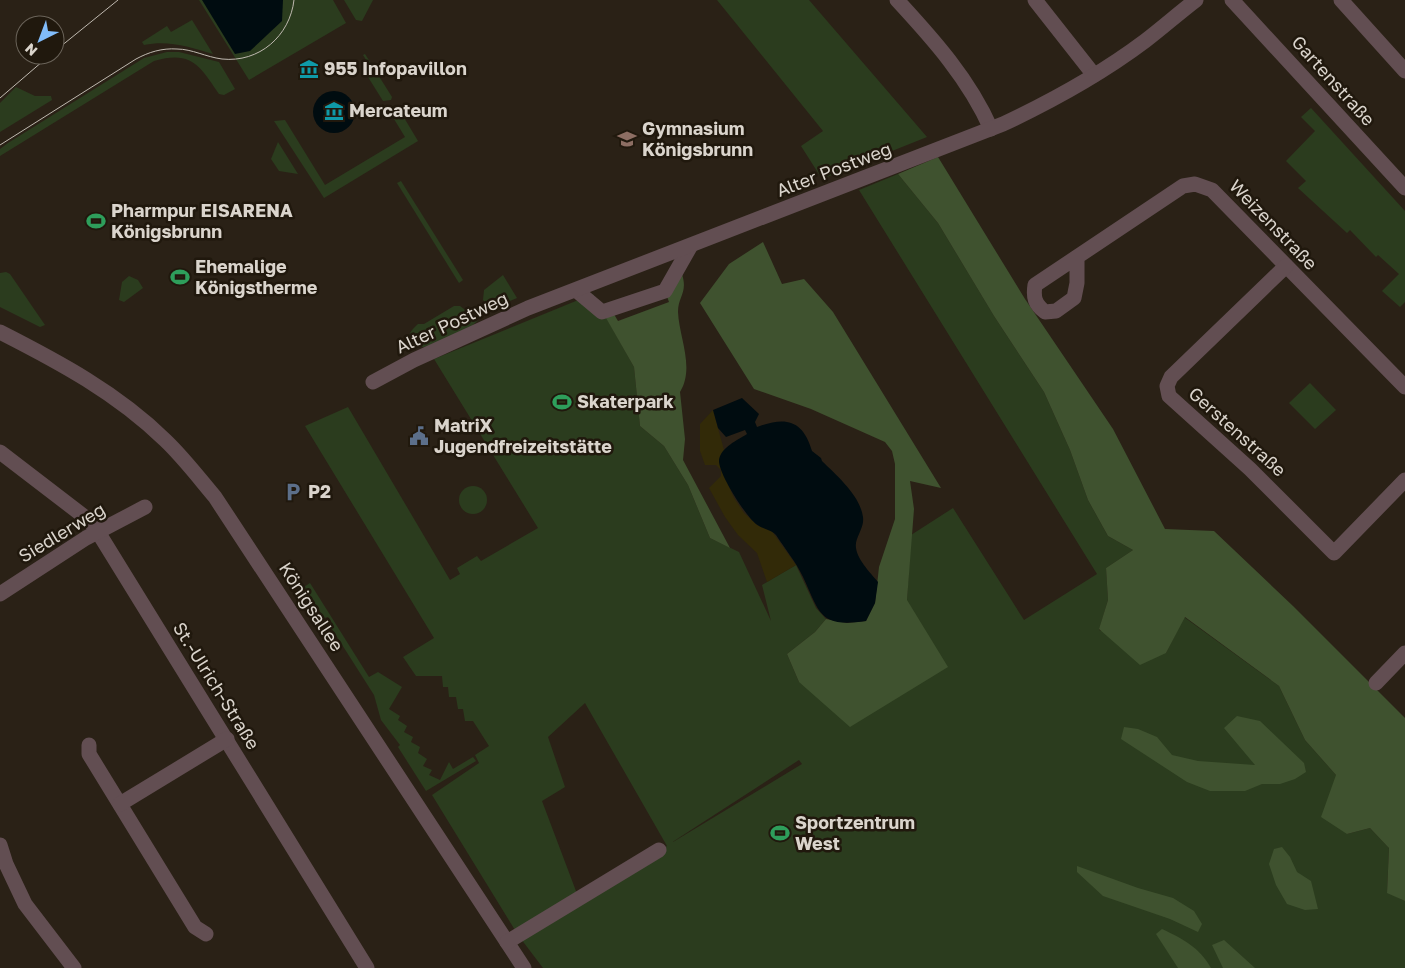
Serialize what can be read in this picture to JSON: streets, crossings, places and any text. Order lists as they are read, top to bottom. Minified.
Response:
{"streets":{"street":["Gartenstraße","Alter Postweg","Weizenstraße","Gerstenstraße","Siedlerweg","Königsallee","St.-Ulrich-Straße"]},"crossings":[["Weizenstraße","Gerstenstraße"],["Siedlerweg","St.-Ulrich-Straße"]],"places":{"museum":["955 Infopavillon","Mercateum"],"school or university":["Gymnasium Königsbrunn"],"sports":["Pharmpur EISARENA Königsbrunn","Ehemalige Königstherme","Skaterpark","Sportzentrum West"],"public building":["MatriX Jugendfreizeitstätte"],"parking":["P2"]},"north":"bottom left"}
